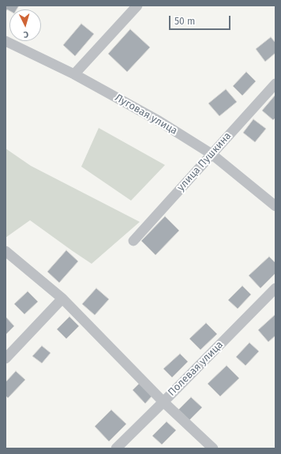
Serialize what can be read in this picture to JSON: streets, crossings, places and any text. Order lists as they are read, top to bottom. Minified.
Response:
{"streets":{"street":["Луговая улица","улица Пушкина","Полевая улица"]},"crossings":[["Луговая улица","улица Пушкина"]],"scale_bar":"50 m","north":"bottom"}
